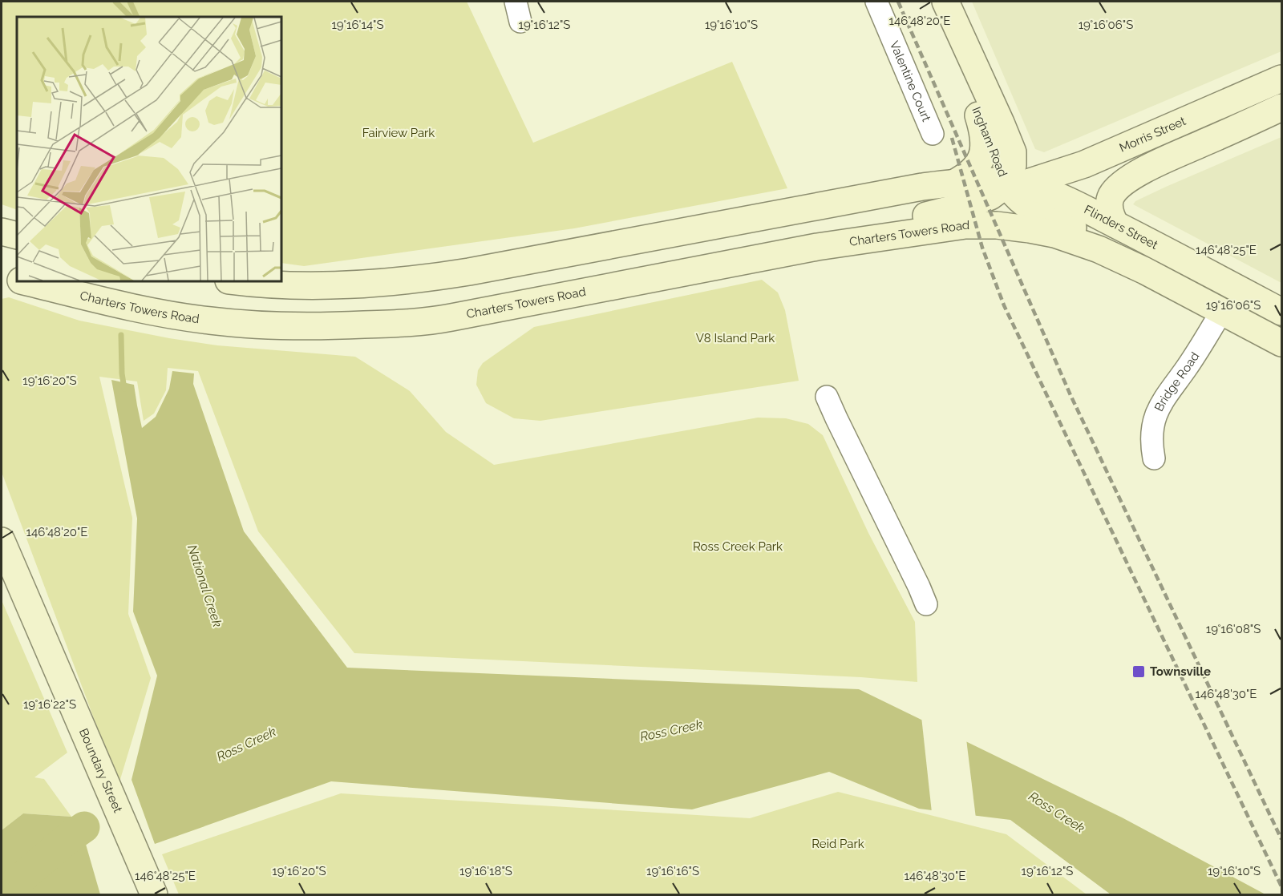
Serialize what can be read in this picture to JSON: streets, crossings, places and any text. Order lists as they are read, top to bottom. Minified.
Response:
{"streets":{"main road":["Morris Street","Ingham Road","Flinders Street","Charters Towers Road","Boundary Street"],"street":["Valentine Court","Bridge Road"]},"crossings":[["Morris Street","Ingham Road"],["Morris Street","Flinders Street"],["Ingham Road","Flinders Street"]],"water":["National Creek","Ross Creek"],"parks":["Fairview Park","V8 Island Park","Ross Creek Park","Reid Park"],"places":{"transit":["Townsville"]},"coordinates":["146°48'20\"E","19°16'14\"S","19°16'12\"S","19°16'10\"S","19°16'06\"S","146°48'25\"E","19°16'20\"S","19°16'08\"S","146°48'30\"E","19°16'22\"S","19°16'18\"S","19°16'16\"S"]}
